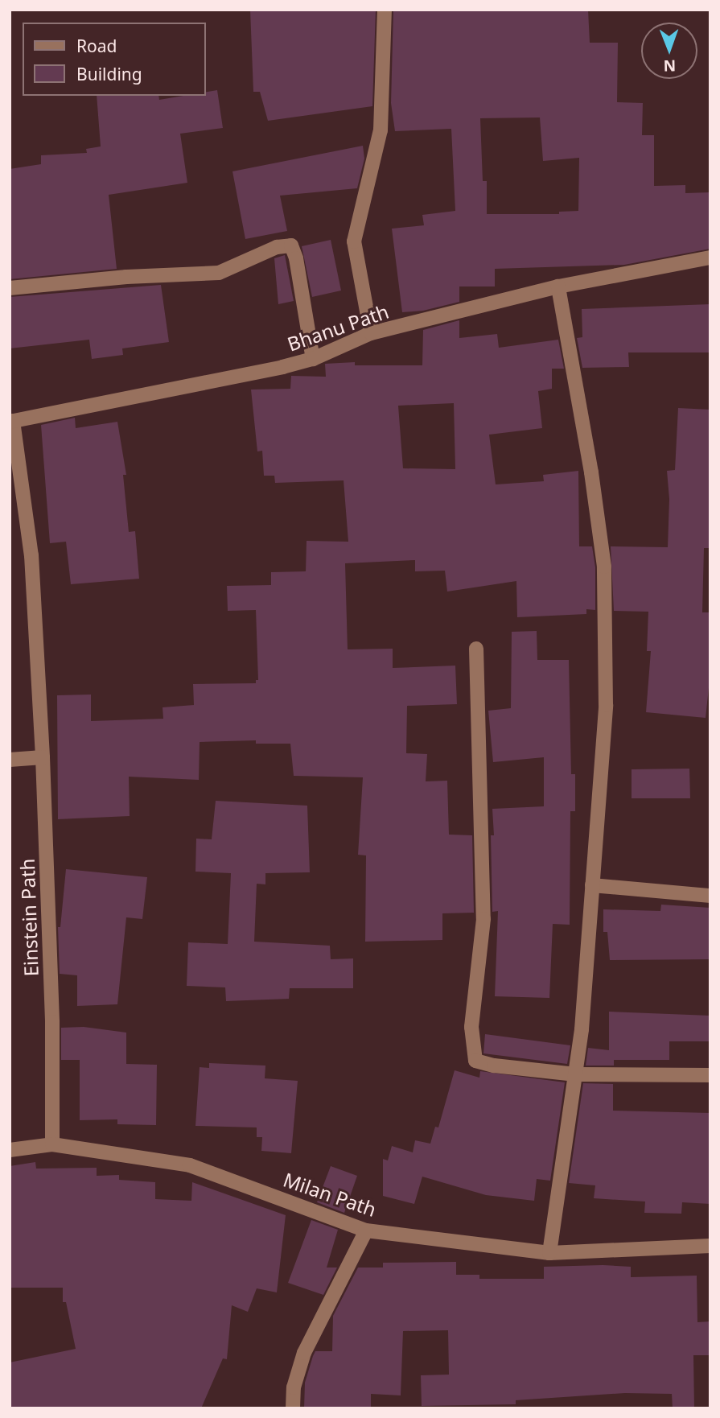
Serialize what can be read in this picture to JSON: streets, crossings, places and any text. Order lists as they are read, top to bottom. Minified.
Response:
{"streets":{"street":["Bhanu Path","Einstein Path","Milan Path"]},"crossings":[["Bhanu Path","Einstein Path"],["Einstein Path","Milan Path"]],"legend":["Road","Building"],"north":"bottom"}
